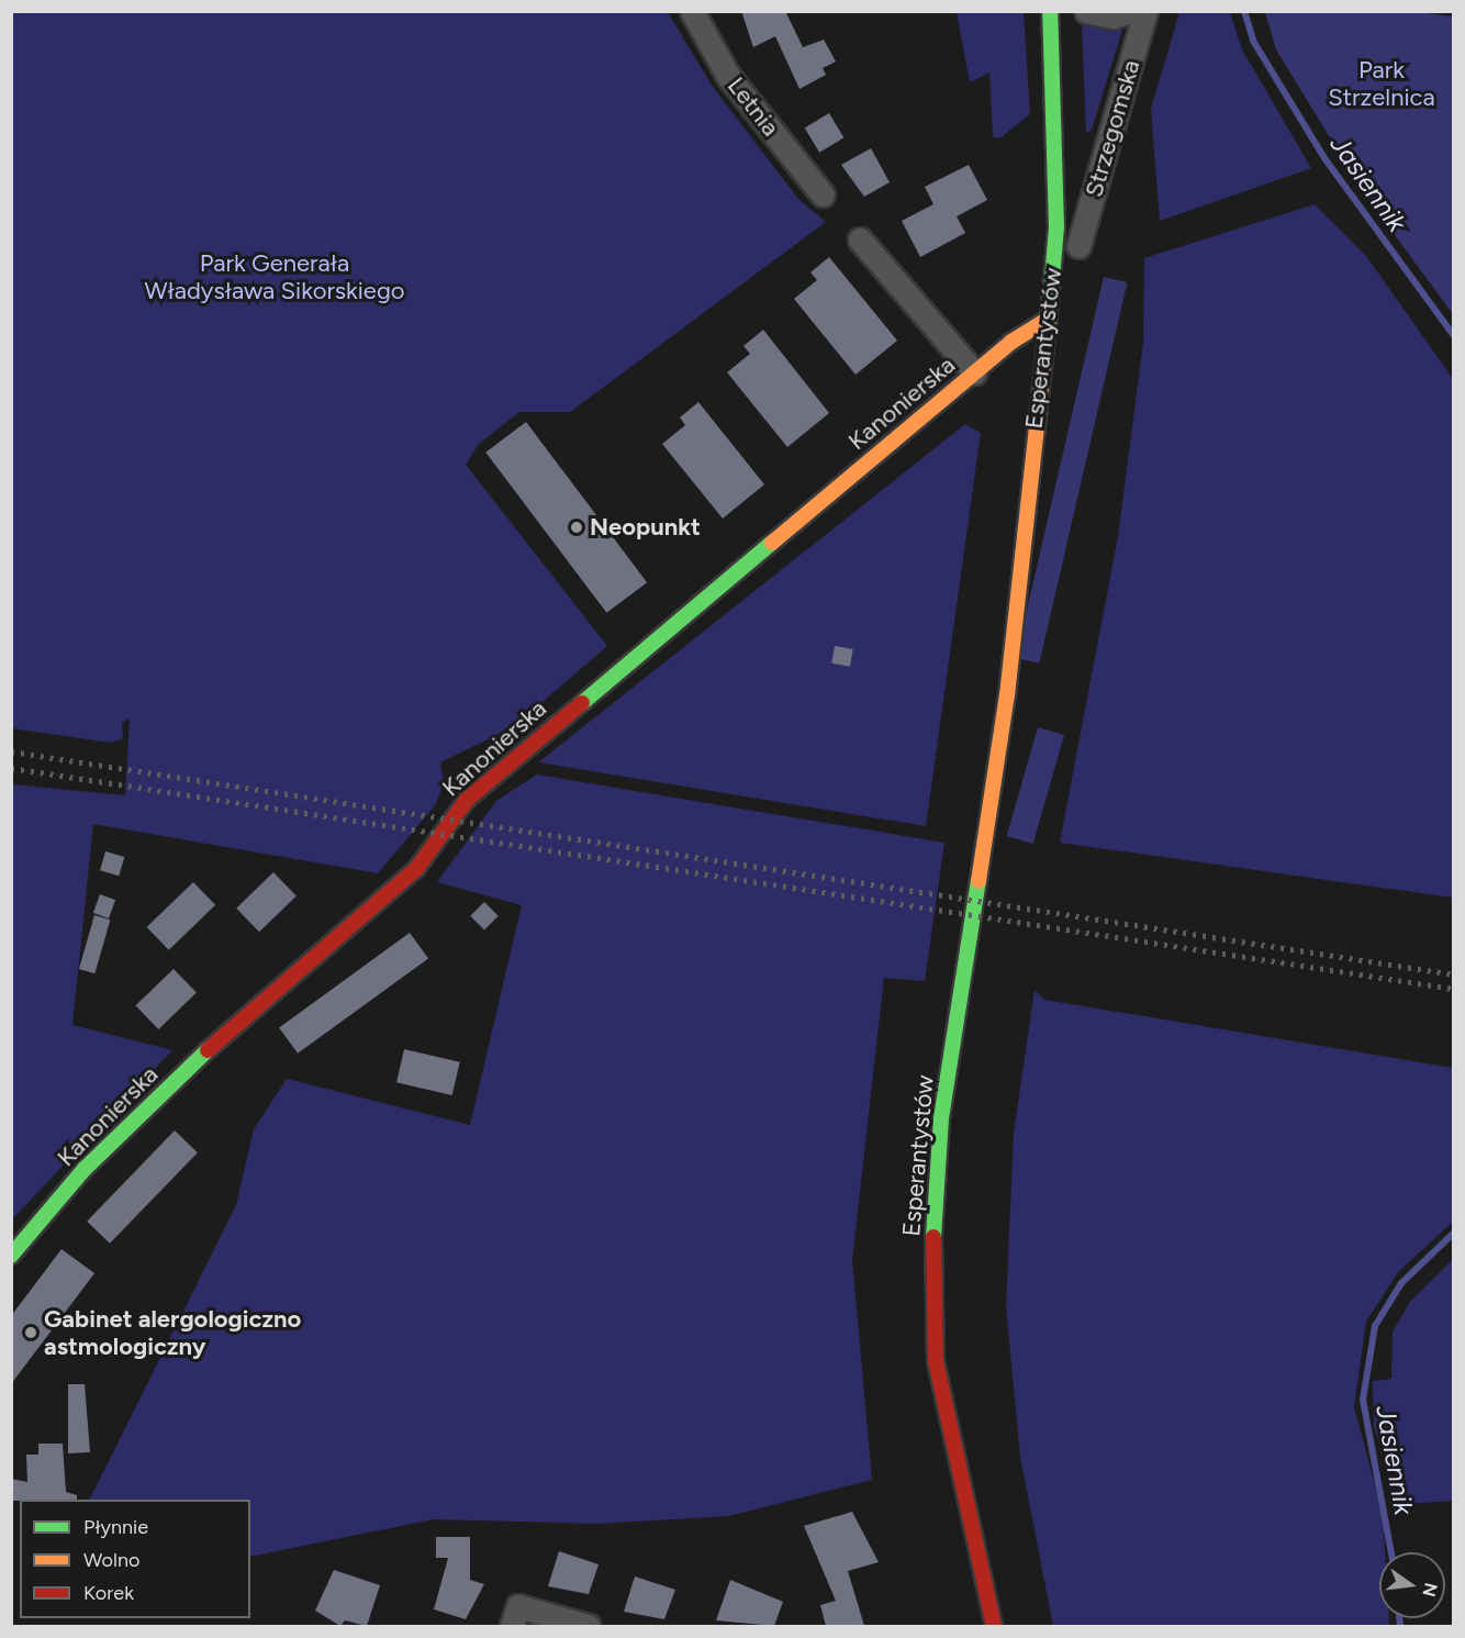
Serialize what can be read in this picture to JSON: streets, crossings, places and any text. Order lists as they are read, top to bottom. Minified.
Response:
{"streets":{"main road":["Esperantystów","Kanonierska"],"street":["Letnia","Strzegomska"]},"crossings":[["Strzegomska","Esperantystów"],["Esperantystów","Kanonierska"]],"water":["Jasiennik"],"parks":["Park Strzelnica","Park Generała Władysława Sikorskiego"],"places":["Neopunkt","Gabinet alergologiczno astmologiczny"],"legend":["Płynnie","Wolno","Korek"],"north":"right"}
